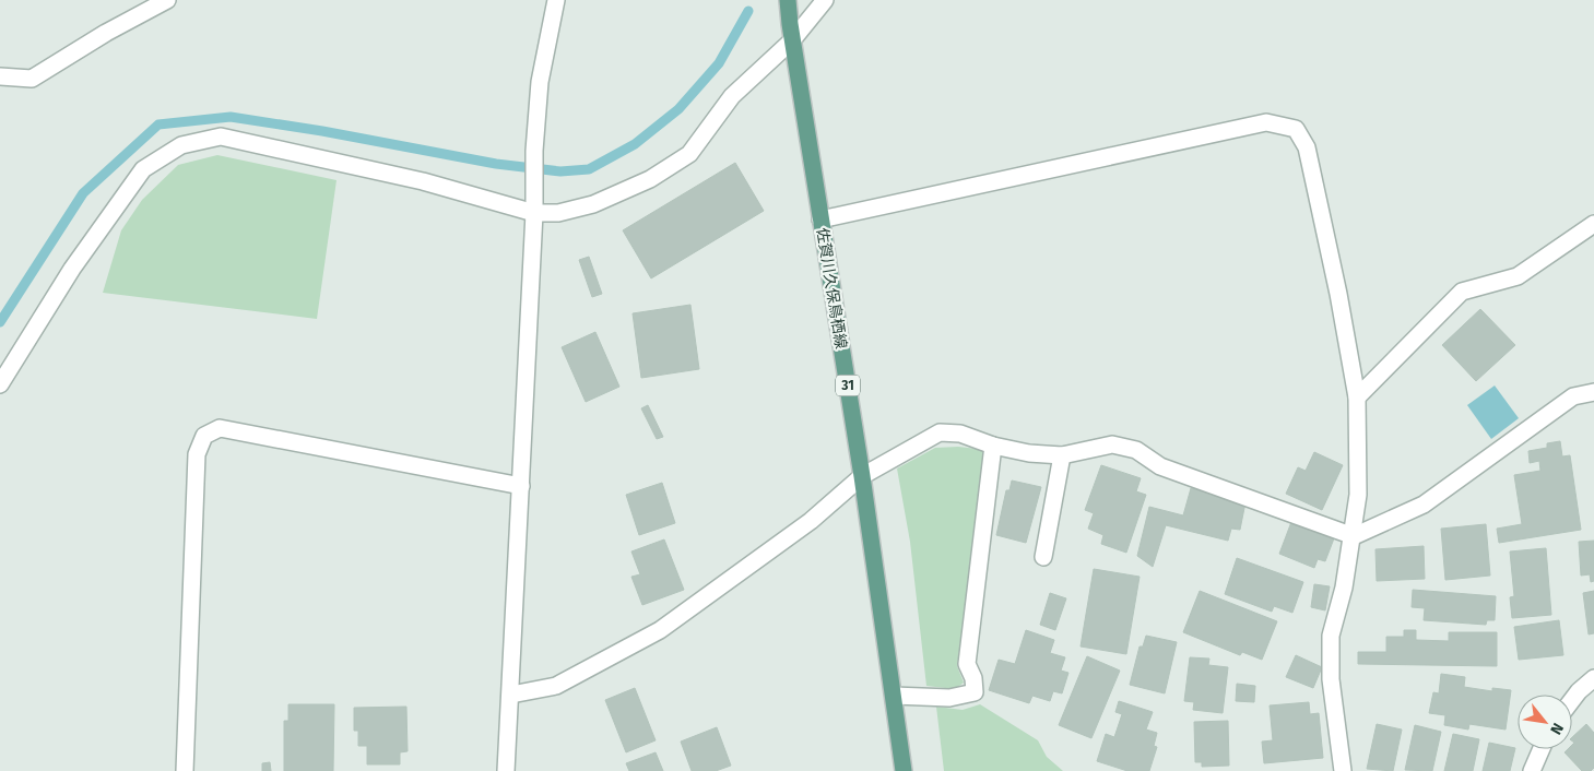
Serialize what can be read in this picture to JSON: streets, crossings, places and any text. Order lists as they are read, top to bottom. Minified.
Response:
{"streets":{"main road":["佐賀川久保鳥栖線","31"]},"north":"bottom right"}
